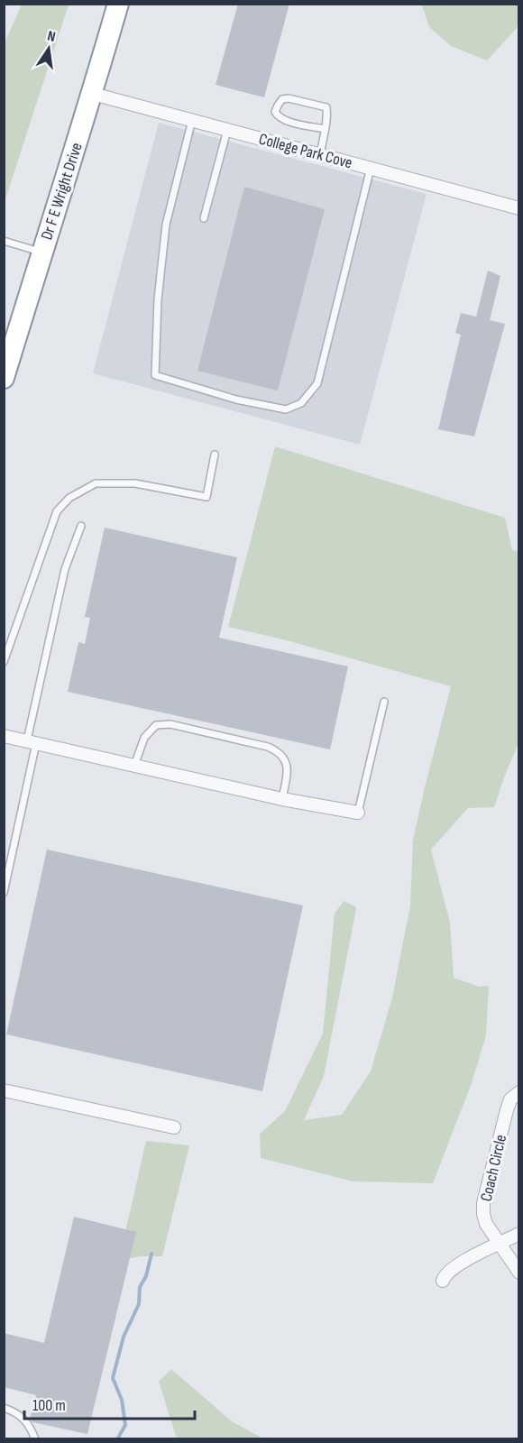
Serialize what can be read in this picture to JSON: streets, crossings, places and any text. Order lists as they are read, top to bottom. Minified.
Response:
{"streets":{"highway":["Dr F E Wright Drive"],"street":["College Park Cove","Coach Circle"]},"crossings":[["College Park Cove","Dr F E Wright Drive"]],"scale_bar":"100 m","north":"top"}
